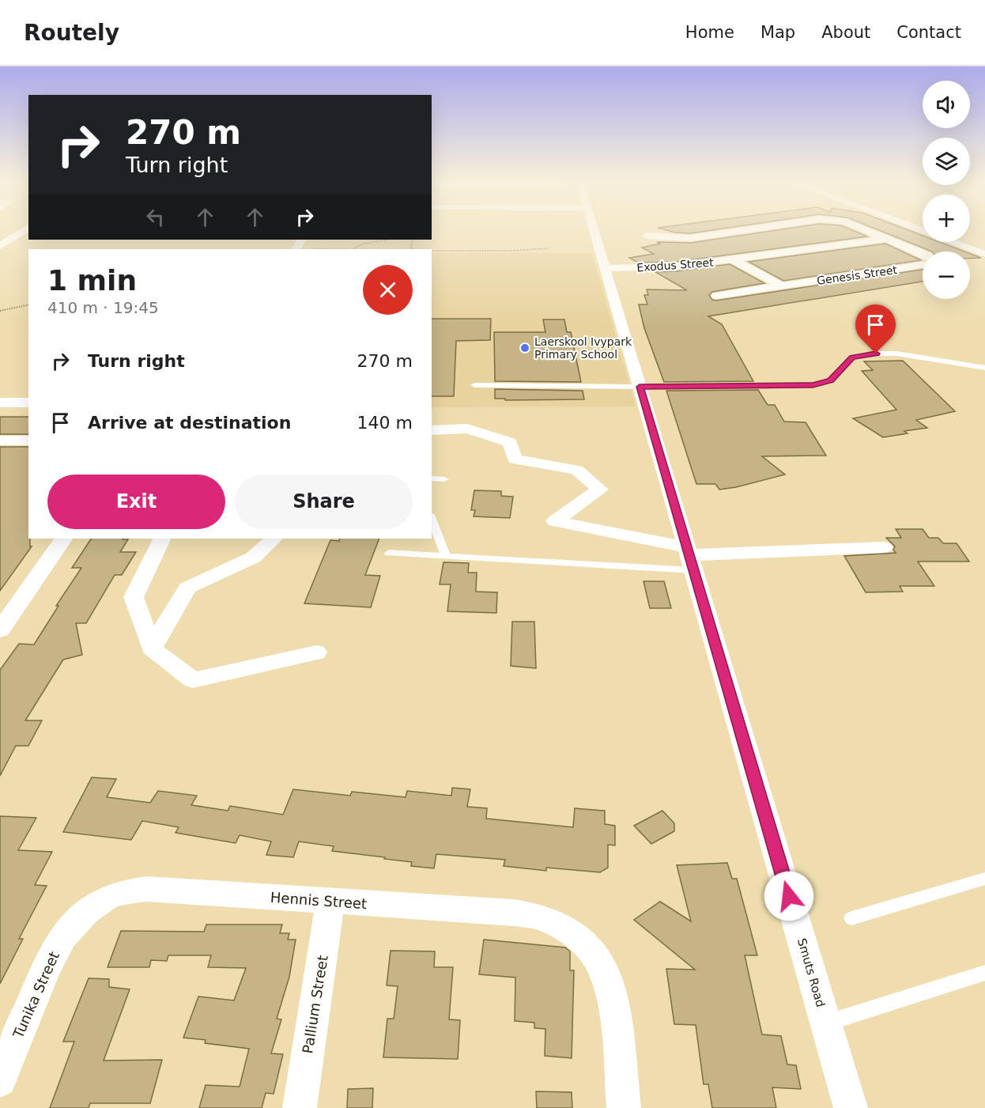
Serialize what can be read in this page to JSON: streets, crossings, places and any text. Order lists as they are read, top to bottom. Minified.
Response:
{"streets":{"street":["Exodus Street","Genesis Street","Hennis Street","Smuts Road","Tunika Street","Pallium Street"]},"crossings":[["Exodus Street","Smuts Road"],["Hennis Street","Tunika Street"],["Hennis Street","Pallium Street"]],"places":["Laerskool Ivypark Primary School"],"page":{"header":"Routely","nav":["Home","Map","About","Contact"],"map_buttons":["+","−"],"turn":["270 m","Turn right"],"heading":["1 min","410 m · 19:45"],"list":[{"name":"Turn right","value":"270 m"},{"name":"Arrive at destination","value":"140 m"}],"buttons":["Exit","Share"]}}
